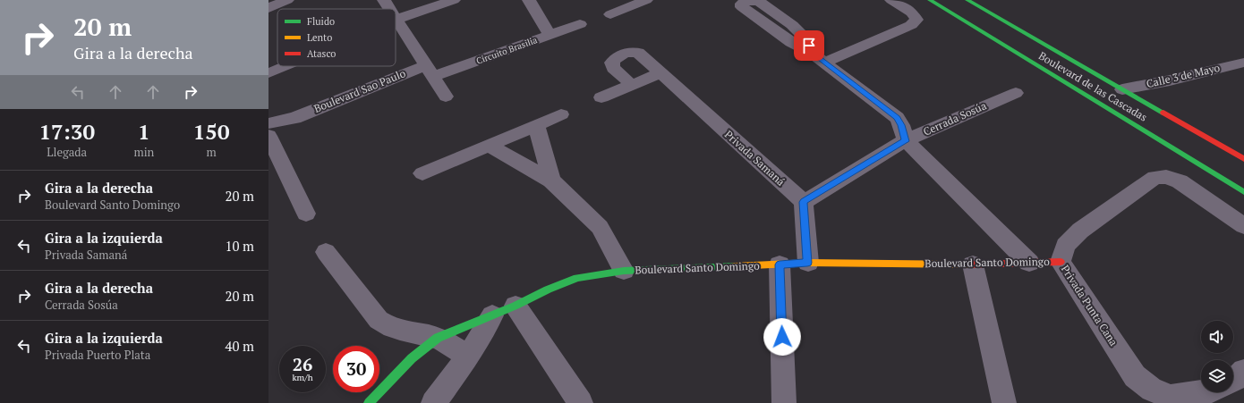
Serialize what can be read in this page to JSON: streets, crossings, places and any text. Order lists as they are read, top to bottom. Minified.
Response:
{"streets":{"main road":["Boulevard de las Cascadas","Boulevard Santo Domingo"],"street":["Circuito Brasilia","Calle 3 de Mayo","Boulevard Sao Paulo","Cerrada Sosúa","Privada Samaná","Privada Punta Cana"]},"crossings":[["Circuito Brasilia","Boulevard Sao Paulo"],["Calle 3 de Mayo","Boulevard de las Cascadas"],["Cerrada Sosúa","Privada Samaná"],["Boulevard Santo Domingo","Privada Punta Cana"]],"legend":["Fluido","Lento","Atasco"],"page":{"turn":["20 m","Gira a la derecha"],"eta":["17:30","Llegada","1","min","150","m"],"list":[{"name":"Gira a la derecha","note":"Boulevard Santo Domingo","value":"20 m"},{"name":"Gira a la izquierda","note":"Privada Samaná","value":"10 m"},{"name":"Gira a la derecha","note":"Cerrada Sosúa","value":"20 m"},{"name":"Gira a la izquierda","note":"Privada Puerto Plata","value":"40 m"}],"speed":"26 km/h","limit":"30"}}
